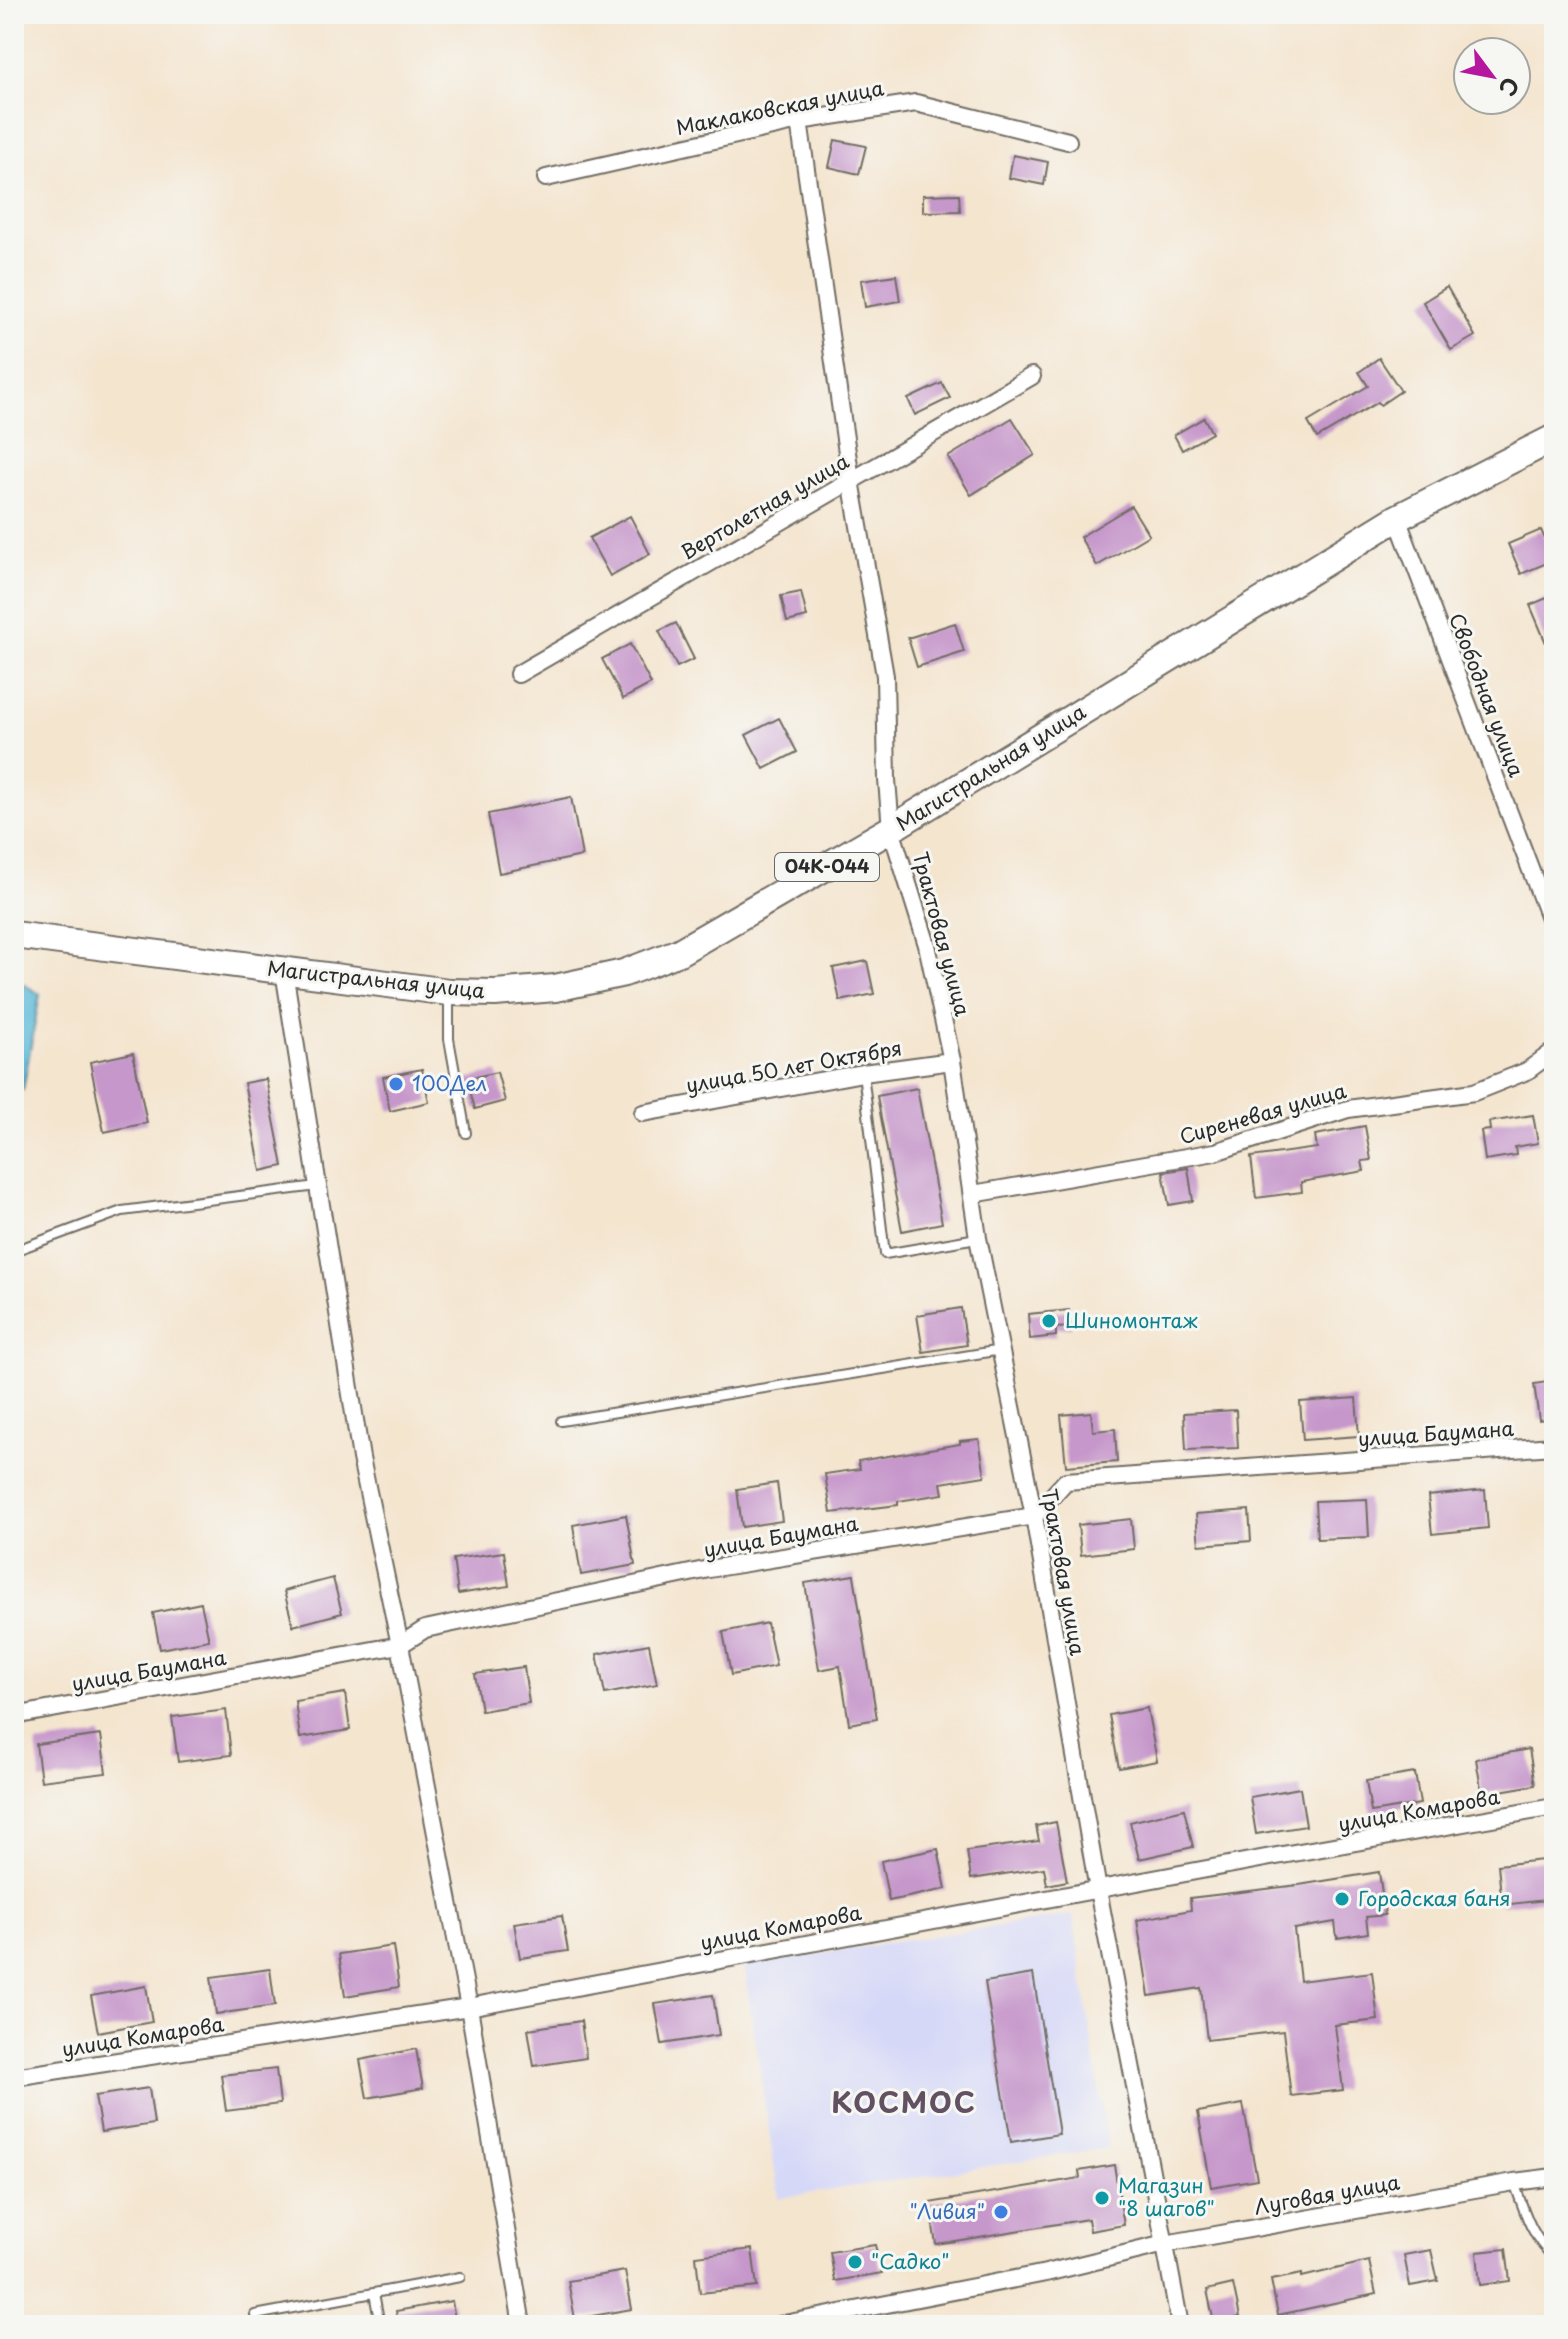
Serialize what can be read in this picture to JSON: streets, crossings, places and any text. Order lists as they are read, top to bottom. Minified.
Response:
{"streets":{"main road":["Магистральная улица","04К-044"],"street":["Маклаковская улица","Вертолетная улица","Свободная улица","Трактовая улица","улица 50 лет Октября","Сиреневая улица","улица Баумана","улица Комарова","Луговая улица"]},"crossings":[["Маклаковская улица","Трактовая улица"],["Вертолетная улица","Трактовая улица"],["Свободная улица","Магистральная улица"],["Магистральная улица","Трактовая улица"],["Трактовая улица","улица 50 лет Октября"],["Трактовая улица","Сиреневая улица"],["Трактовая улица","улица Баумана"],["Трактовая улица","улица Комарова"],["Трактовая улица","Луговая улица"]],"districts":["КОСМОС"],"places":["100Дел","Шиномонтаж","Городская баня","Магазин \"8 шагов\"","\"Ливия\"","\"Садко\""],"north":"bottom right"}
